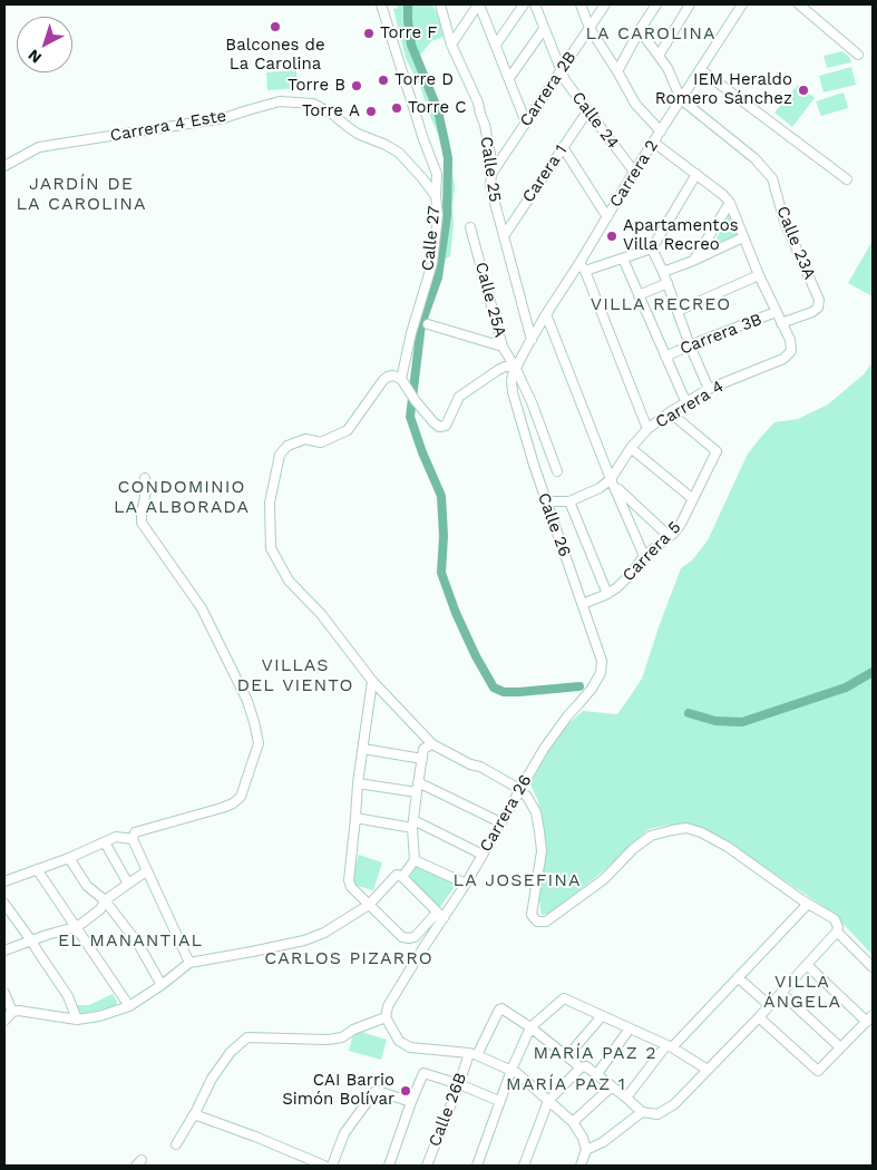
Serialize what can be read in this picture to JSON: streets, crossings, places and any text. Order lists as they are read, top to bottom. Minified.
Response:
{"streets":{"street":["Carrera 2B","Calle 24","Carrera 4 Este","Calle 25","Carera 1","Carrera 2","Calle 27","Calle 23A","Calle 25A","Carrera 3B","Carrera 4","Calle 26","Carrera 5","Carrera 26","Calle 26B"]},"crossings":[["Carrera 2B","Calle 24"],["Carrera 2B","Calle 25"],["Calle 24","Carera 1"],["Calle 24","Carrera 2"],["Carrera 4 Este","Calle 27"],["Calle 25","Carera 1"],["Calle 25","Carrera 2"],["Carrera 2","Calle 23A"],["Carrera 2","Calle 25A"],["Carrera 2","Calle 26"],["Calle 23A","Carrera 4"],["Calle 25A","Calle 26"],["Carrera 4","Calle 26"],["Carrera 4","Carrera 5"],["Calle 26","Carrera 5"],["Calle 26","Carrera 26"]],"districts":["LA CAROLINA","JARDÍN DE LA CAROLINA","VILLA RECREO","CONDOMINIO LA ALBORADA","VILLAS DEL VIENTO","LA JOSEFINA","EL MANANTIAL","CARLOS PIZARRO","VILLA ÁNGELA","MARÍA PAZ 2","MARÍA PAZ 1"],"places":["Balcones de La Carolina","Torre F","Torre D","Torre B","IEM Heraldo Romero Sánchez","Torre C","Torre A","Apartamentos Villa Recreo","CAI Barrio Simón Bolívar"],"north":"bottom left"}
